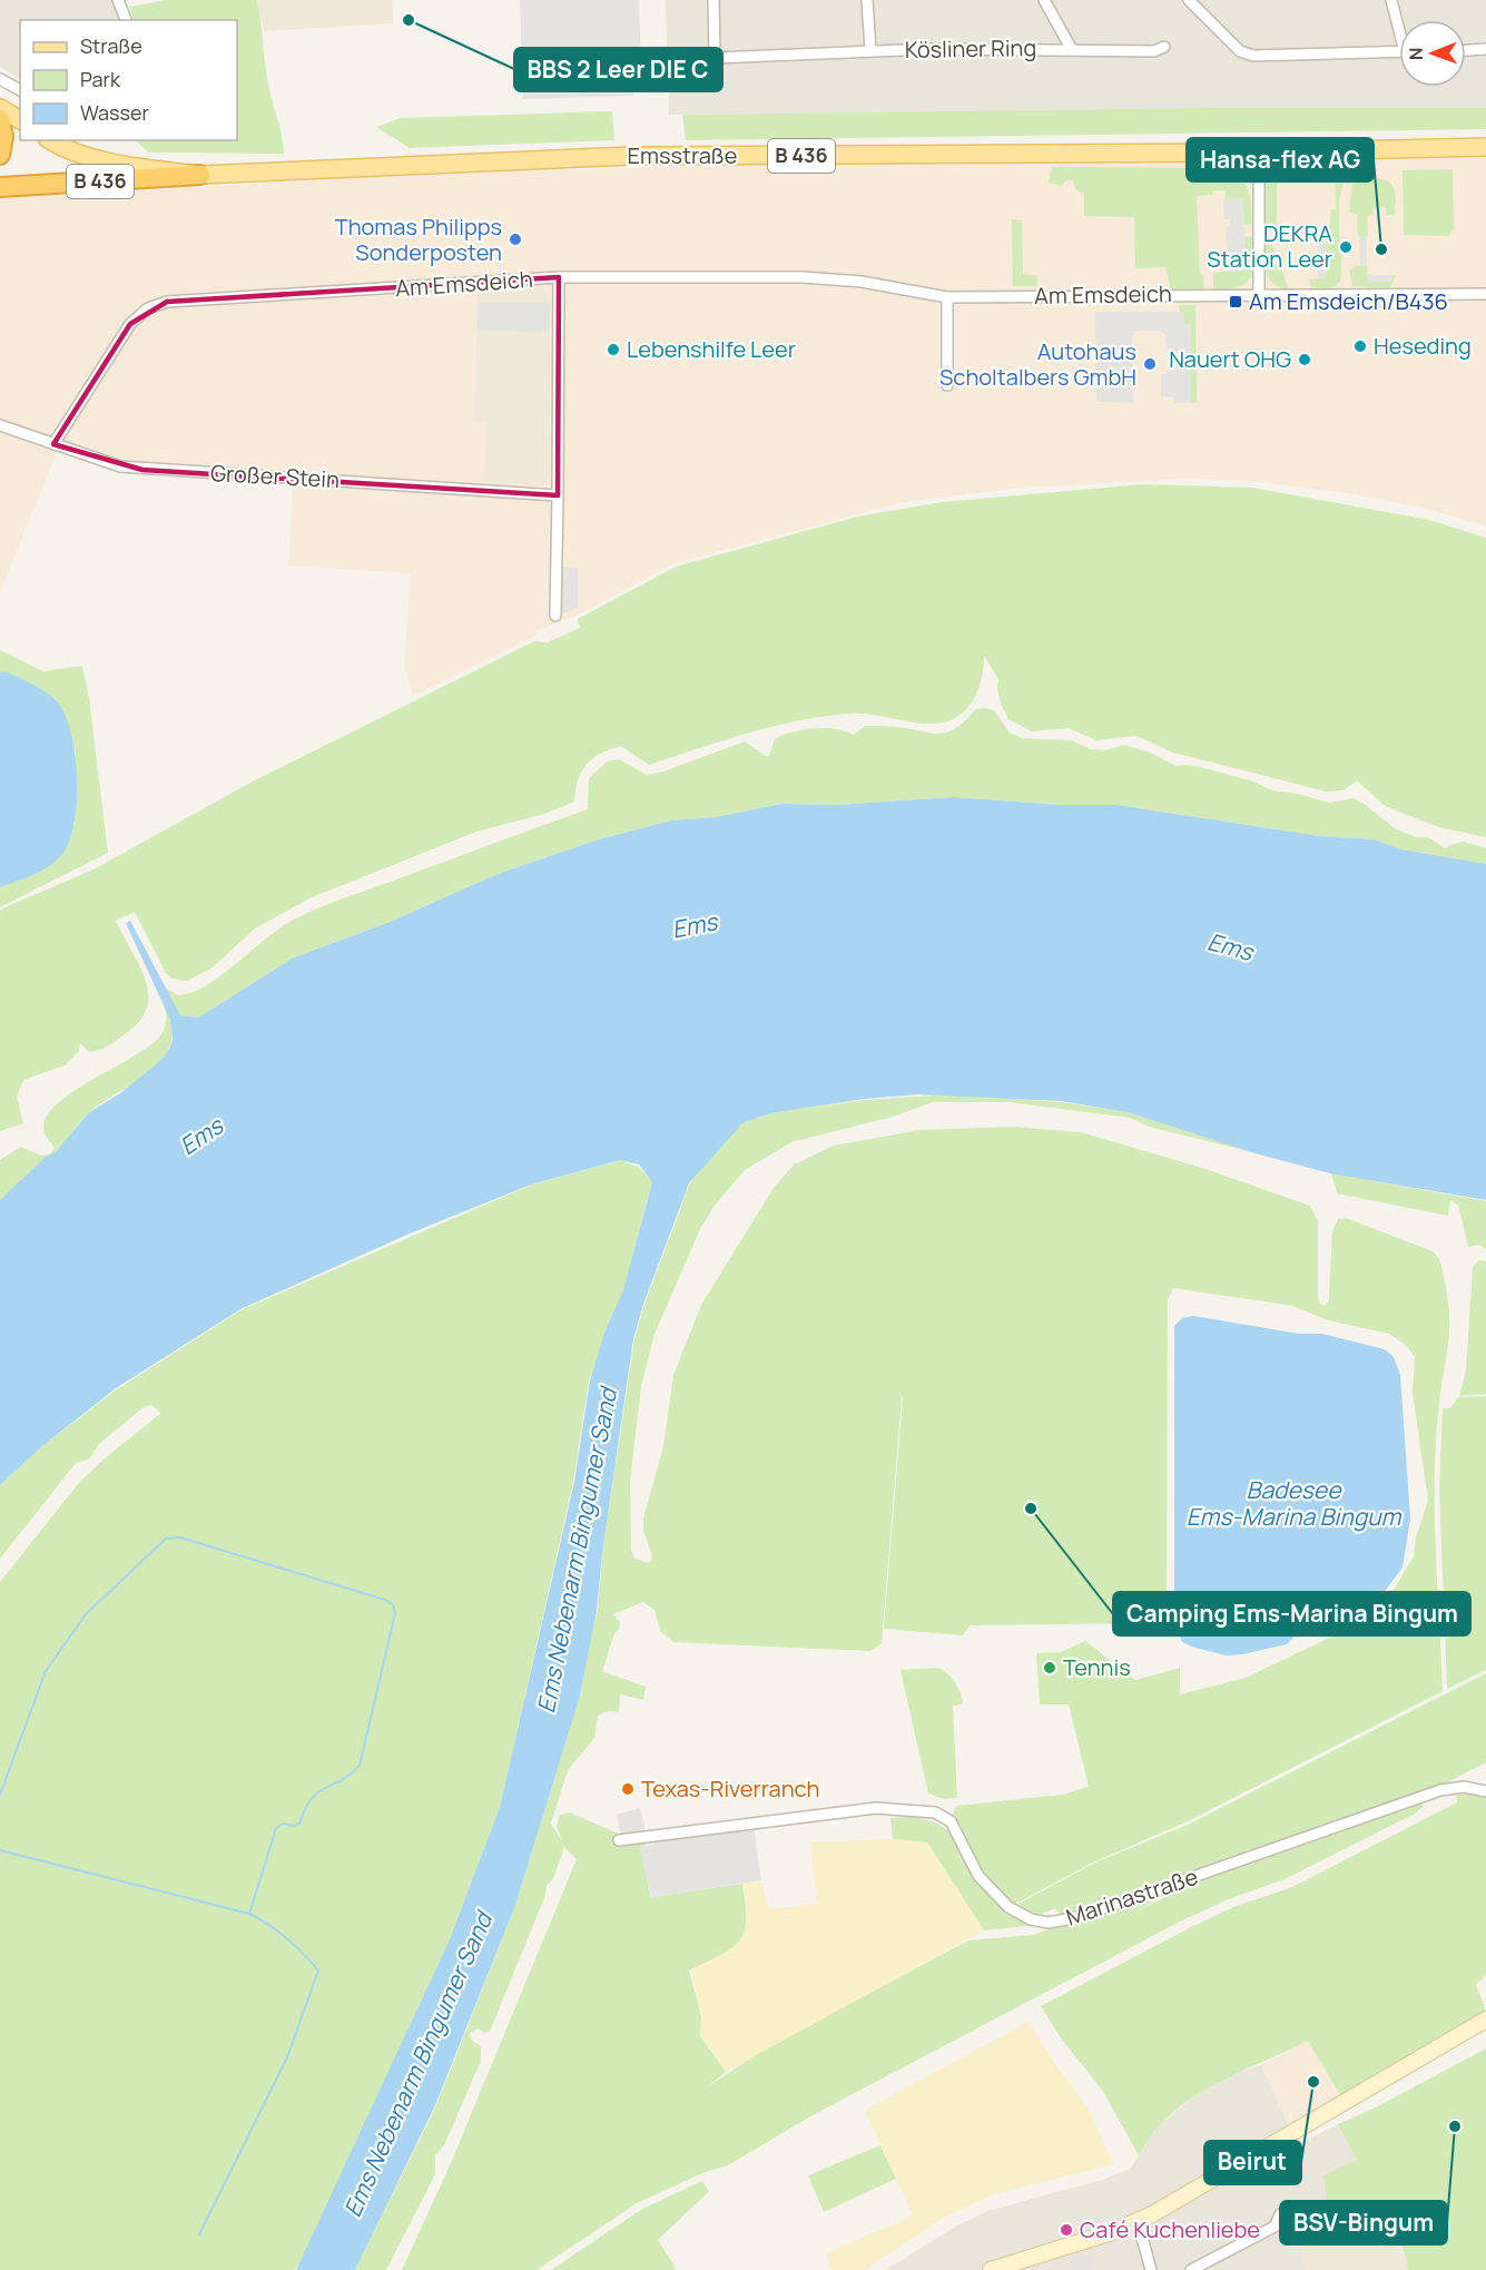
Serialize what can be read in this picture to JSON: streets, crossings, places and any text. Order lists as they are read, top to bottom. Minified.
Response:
{"streets":{"highway":["Emsstraße","B 436"],"street":["Kösliner Ring","Am Emsdeich","Großer Stein","Marinastraße"]},"crossings":[["Am Emsdeich","Großer Stein"]],"water":["Ems","Badesee Ems-Marina Bingum","Ems Nebenarm Bingumer Sand"],"places":{"other":["BBS 2 Leer DIE C","Thomas Philipps Sonderposten","DEKRA Station Leer","Hansa-flex AG","Heseding","Lebenshilfe Leer","Nauert OHG","Autohaus Scholtalbers GmbH","Camping Ems-Marina Bingum","Tennis","Texas-Riverranch","Beirut","BSV-Bingum","Café Kuchenliebe"],"transit":["Am Emsdeich/B436"]},"legend":["Straße","Park","Wasser"],"north":"left"}
